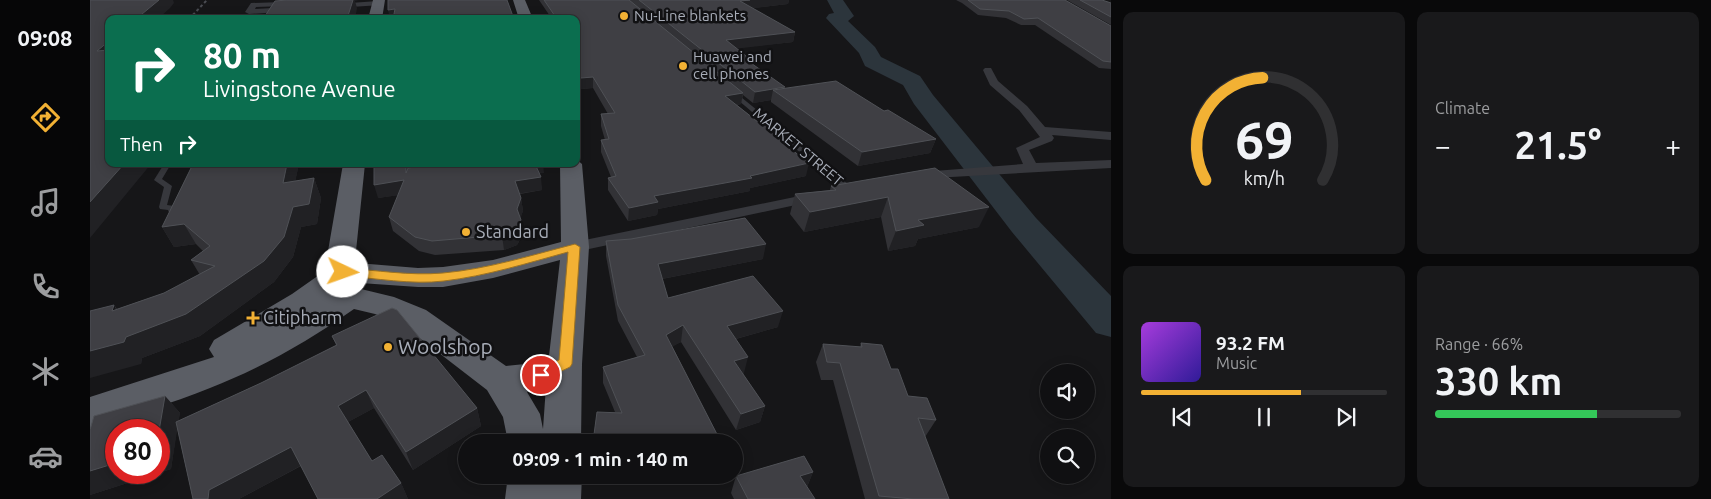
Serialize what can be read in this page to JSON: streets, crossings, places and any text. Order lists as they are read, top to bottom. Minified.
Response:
{"streets":{"street":["MARKET STREET"]},"places":{"other":["Nu-Line blankets","Huawei and cell phones","Standard","Woolshop"],"health":["Citipharm"]},"page":{"tabs":"09:08","tile":["Climate",["Range · 66%","330 km"]],"turn":["80 m","Livingstone Avenue"],"then":"Then","heat":["−","21.5°","+"],"song":["93.2 FM","Music"],"limit":"80","trip":"09:09 · 1 min · 140 m","gauge":["69","km/h"]}}
